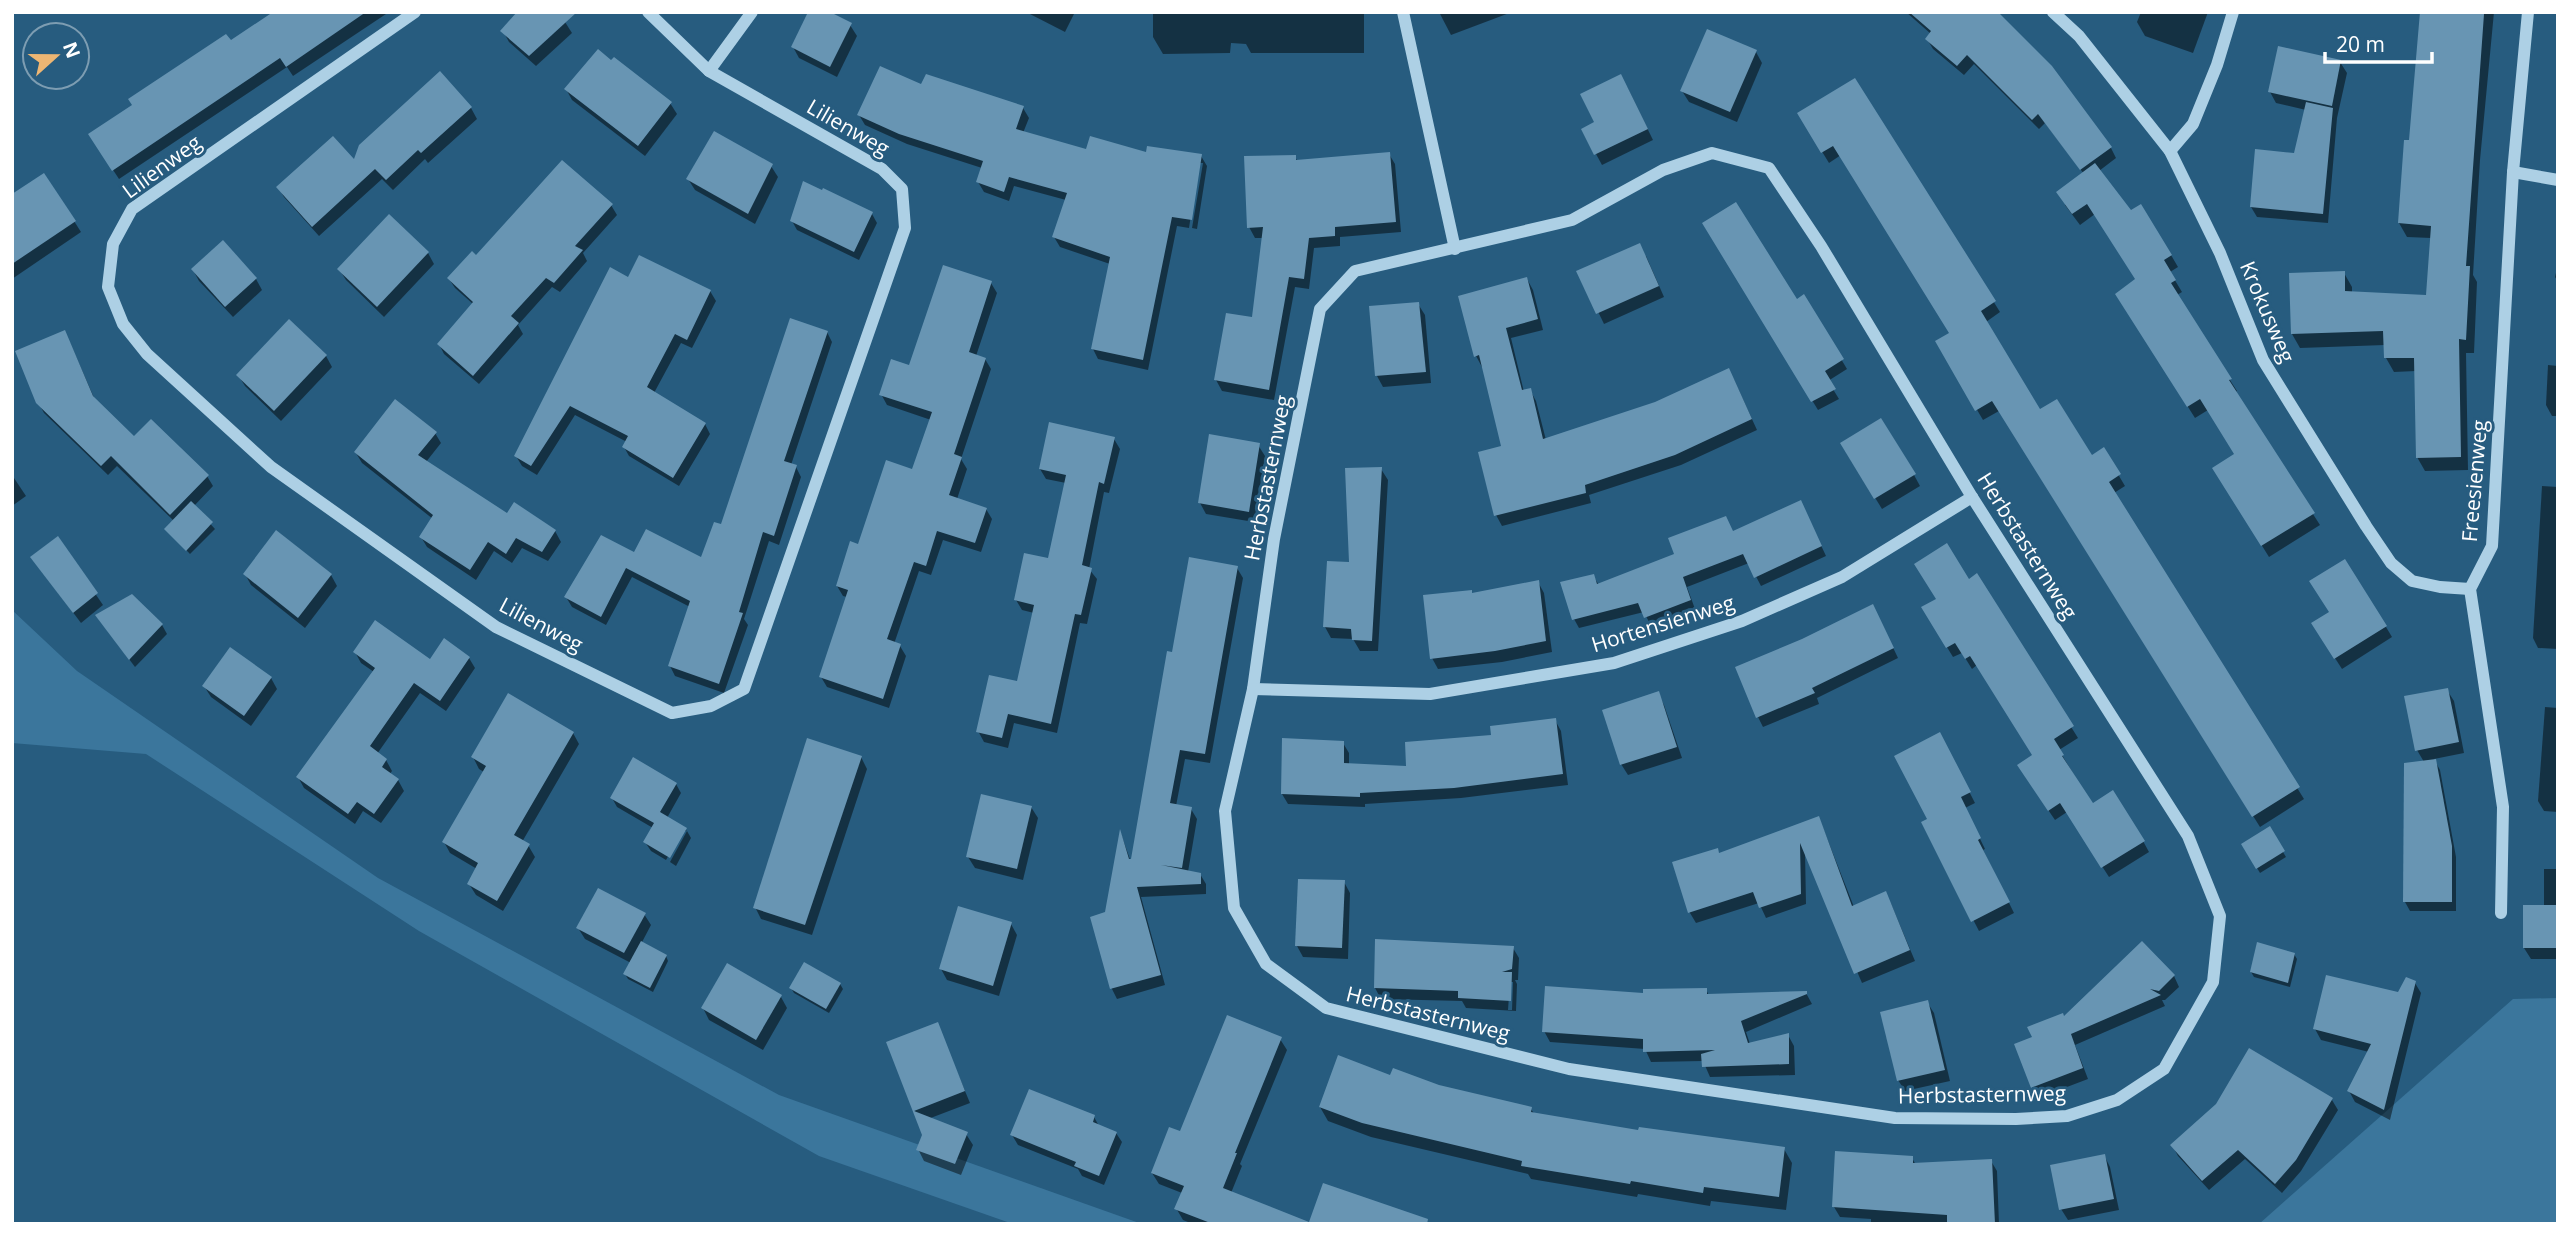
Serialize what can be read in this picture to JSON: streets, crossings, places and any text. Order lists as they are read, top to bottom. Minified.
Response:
{"streets":{"street":["Lilienweg","Krokusweg","Herbstasternweg","Freesienweg","Hortensienweg"]},"crossings":[["Krokusweg","Freesienweg"],["Herbstasternweg","Hortensienweg"]],"scale_bar":"20 m","north":"right"}
